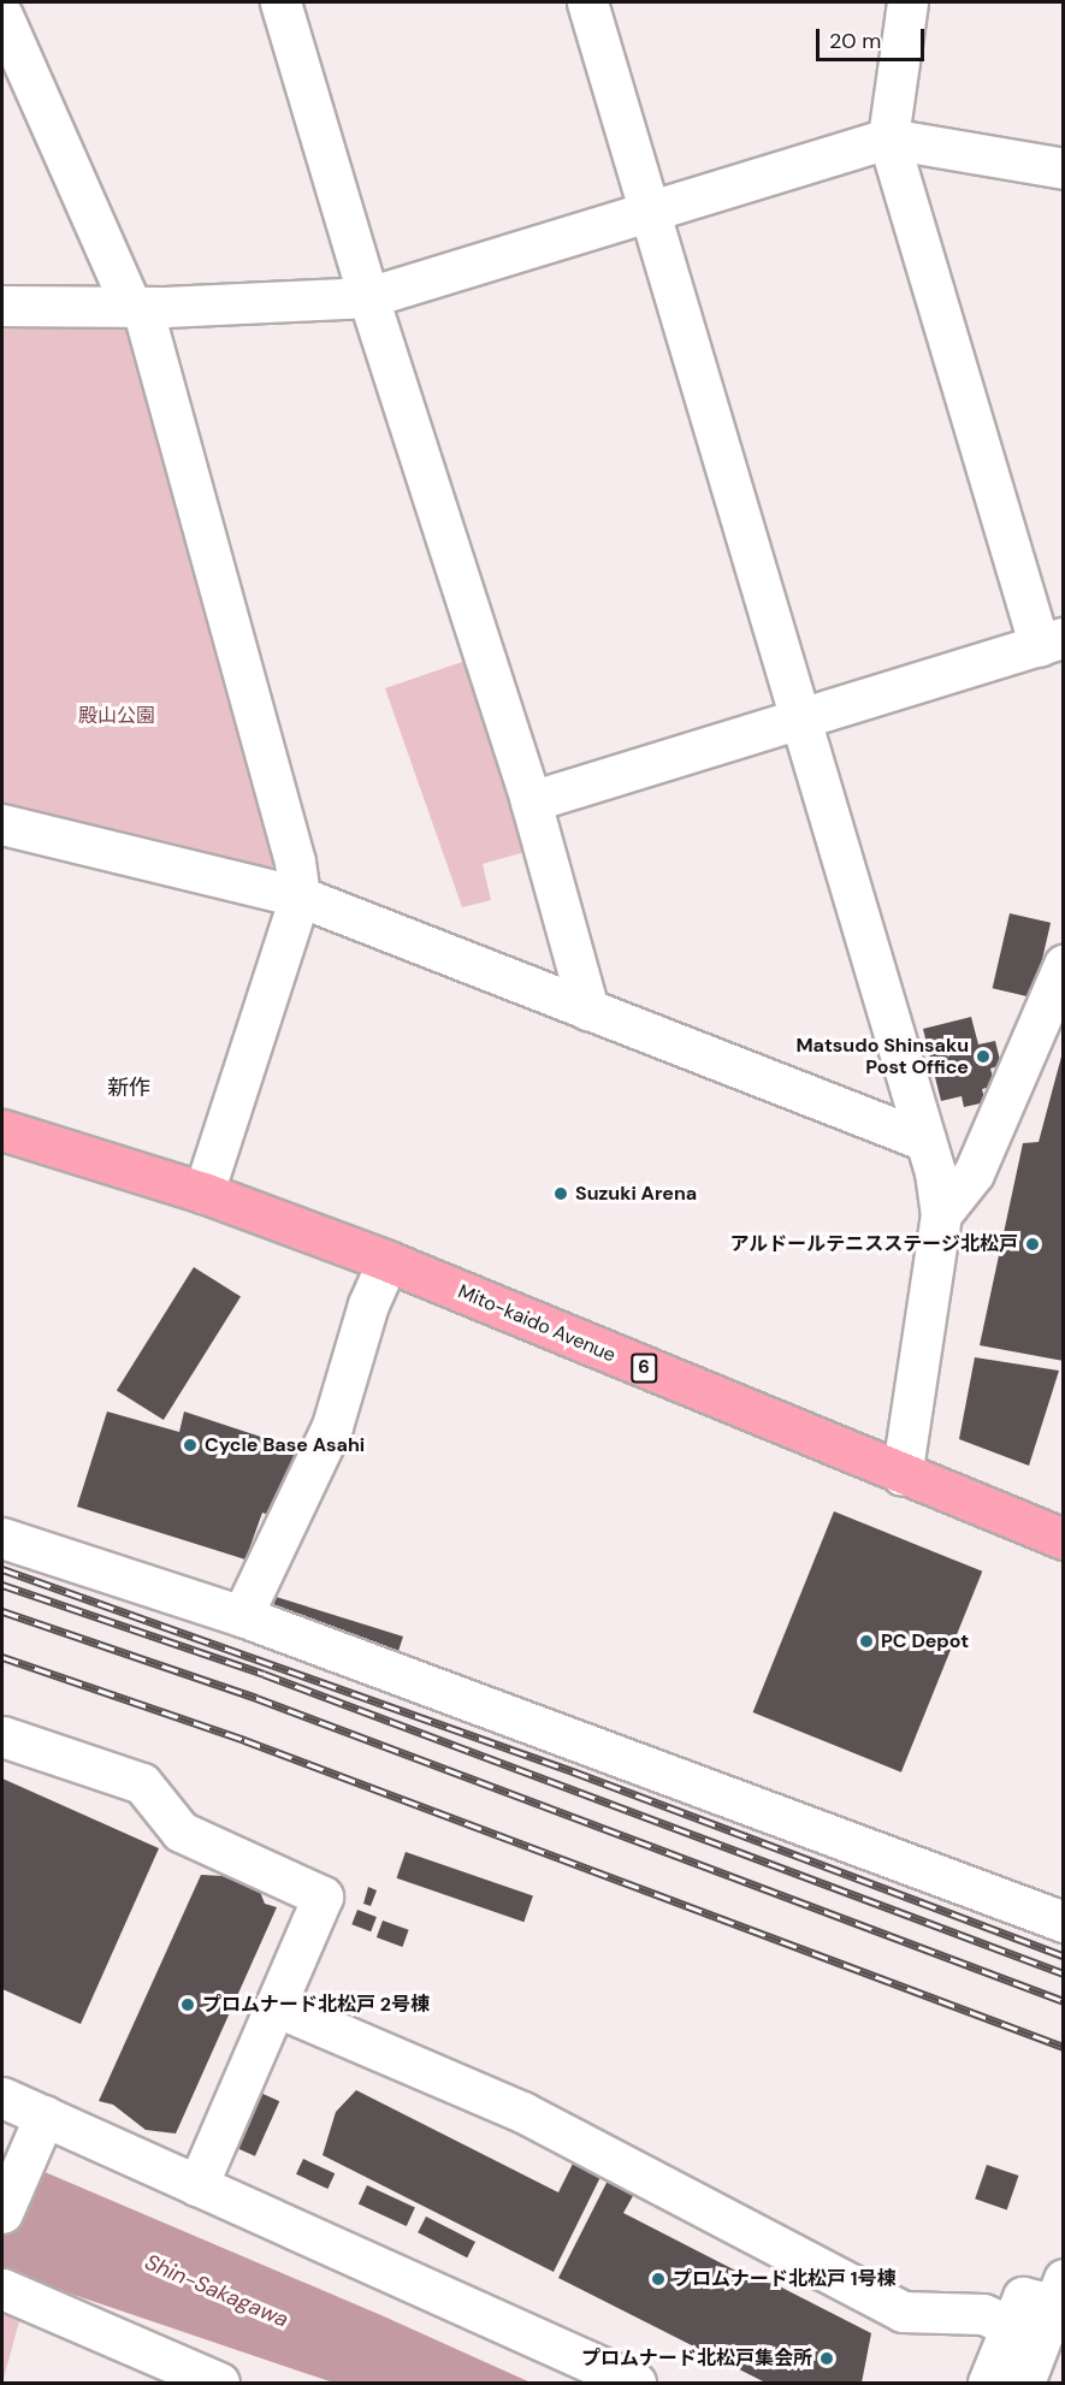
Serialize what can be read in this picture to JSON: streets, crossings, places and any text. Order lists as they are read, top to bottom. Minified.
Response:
{"streets":{"highway":["Mito-kaido Avenue","6"]},"districts":["新作"],"water":["Shin-Sakagawa"],"parks":["殿山公園"],"places":["Matsudo Shinsaku Post Office","Suzuki Arena","アルドールテニスステージ北松戸","Cycle Base Asahi","PC Depot","プロムナード北松戸 2号棟","プロムナード北松戸 1号棟","プロムナード北松戸集会所"],"scale_bar":"20 m"}
